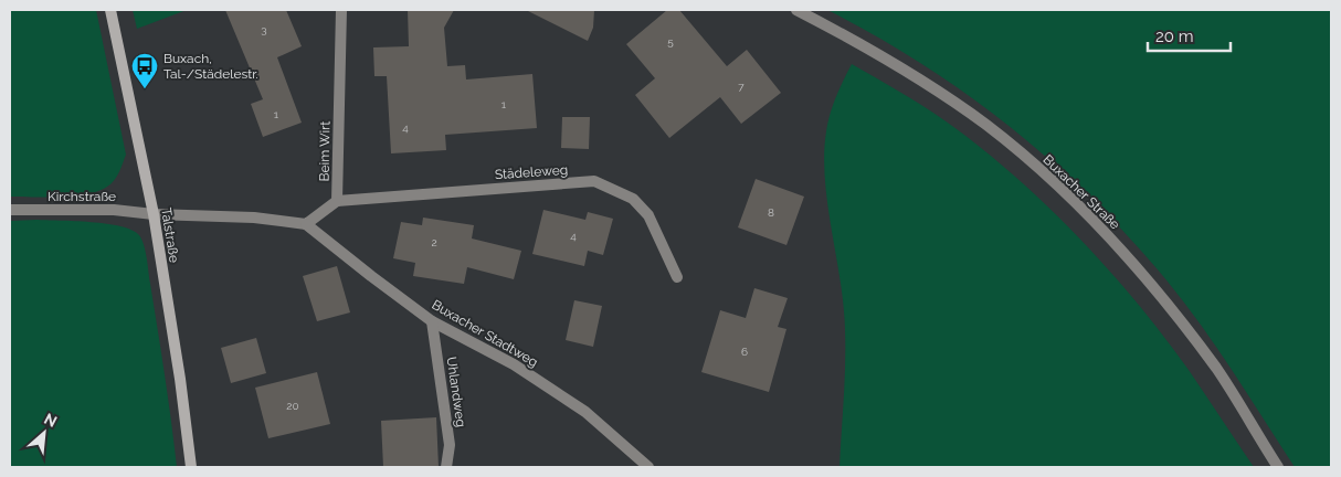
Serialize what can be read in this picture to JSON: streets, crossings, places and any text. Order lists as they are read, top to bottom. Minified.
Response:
{"streets":{"street":["Beim Wirt","Städeleweg","Buxacher Straße","Kirchstraße","Talstraße","Buxacher Stadtweg","Uhlandweg"]},"crossings":[["Beim Wirt","Städeleweg"],["Beim Wirt","Buxacher Stadtweg"],["Kirchstraße","Talstraße"],["Buxacher Stadtweg","Uhlandweg"]],"places":{"bus stop":["Buxach, Tal-/Städelestr."]},"house_numbers":["3","5","7","1","1","4","8","4","2","6","20"],"scale_bar":"20 m","north":"top right"}
